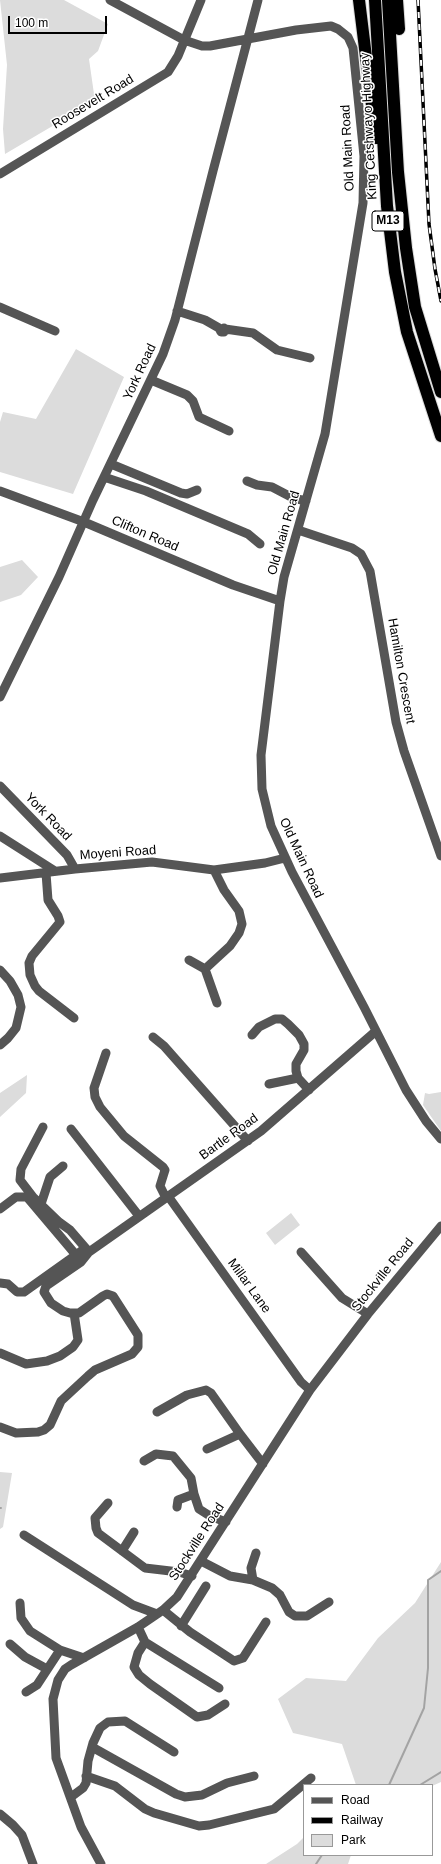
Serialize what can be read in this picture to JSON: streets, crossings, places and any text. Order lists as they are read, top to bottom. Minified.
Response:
{"streets":{"highway":["King Cetshwayo Highway","M13"],"street":["Roosevelt Road","Old Main Road","York Road","Clifton Road","Hamilton Crescent","Moyeni Road","Bartle Road","Stockville Road","Millar Lane"]},"crossings":[["Roosevelt Road","Old Main Road"],["Old Main Road","York Road"],["Old Main Road","Clifton Road"],["Old Main Road","Hamilton Crescent"],["Old Main Road","Moyeni Road"],["Old Main Road","Bartle Road"],["York Road","Clifton Road"],["York Road","Moyeni Road"],["Bartle Road","Millar Lane"],["Stockville Road","Millar Lane"]],"legend":["Road","Railway","Park"],"scale_bar":"100 m"}
